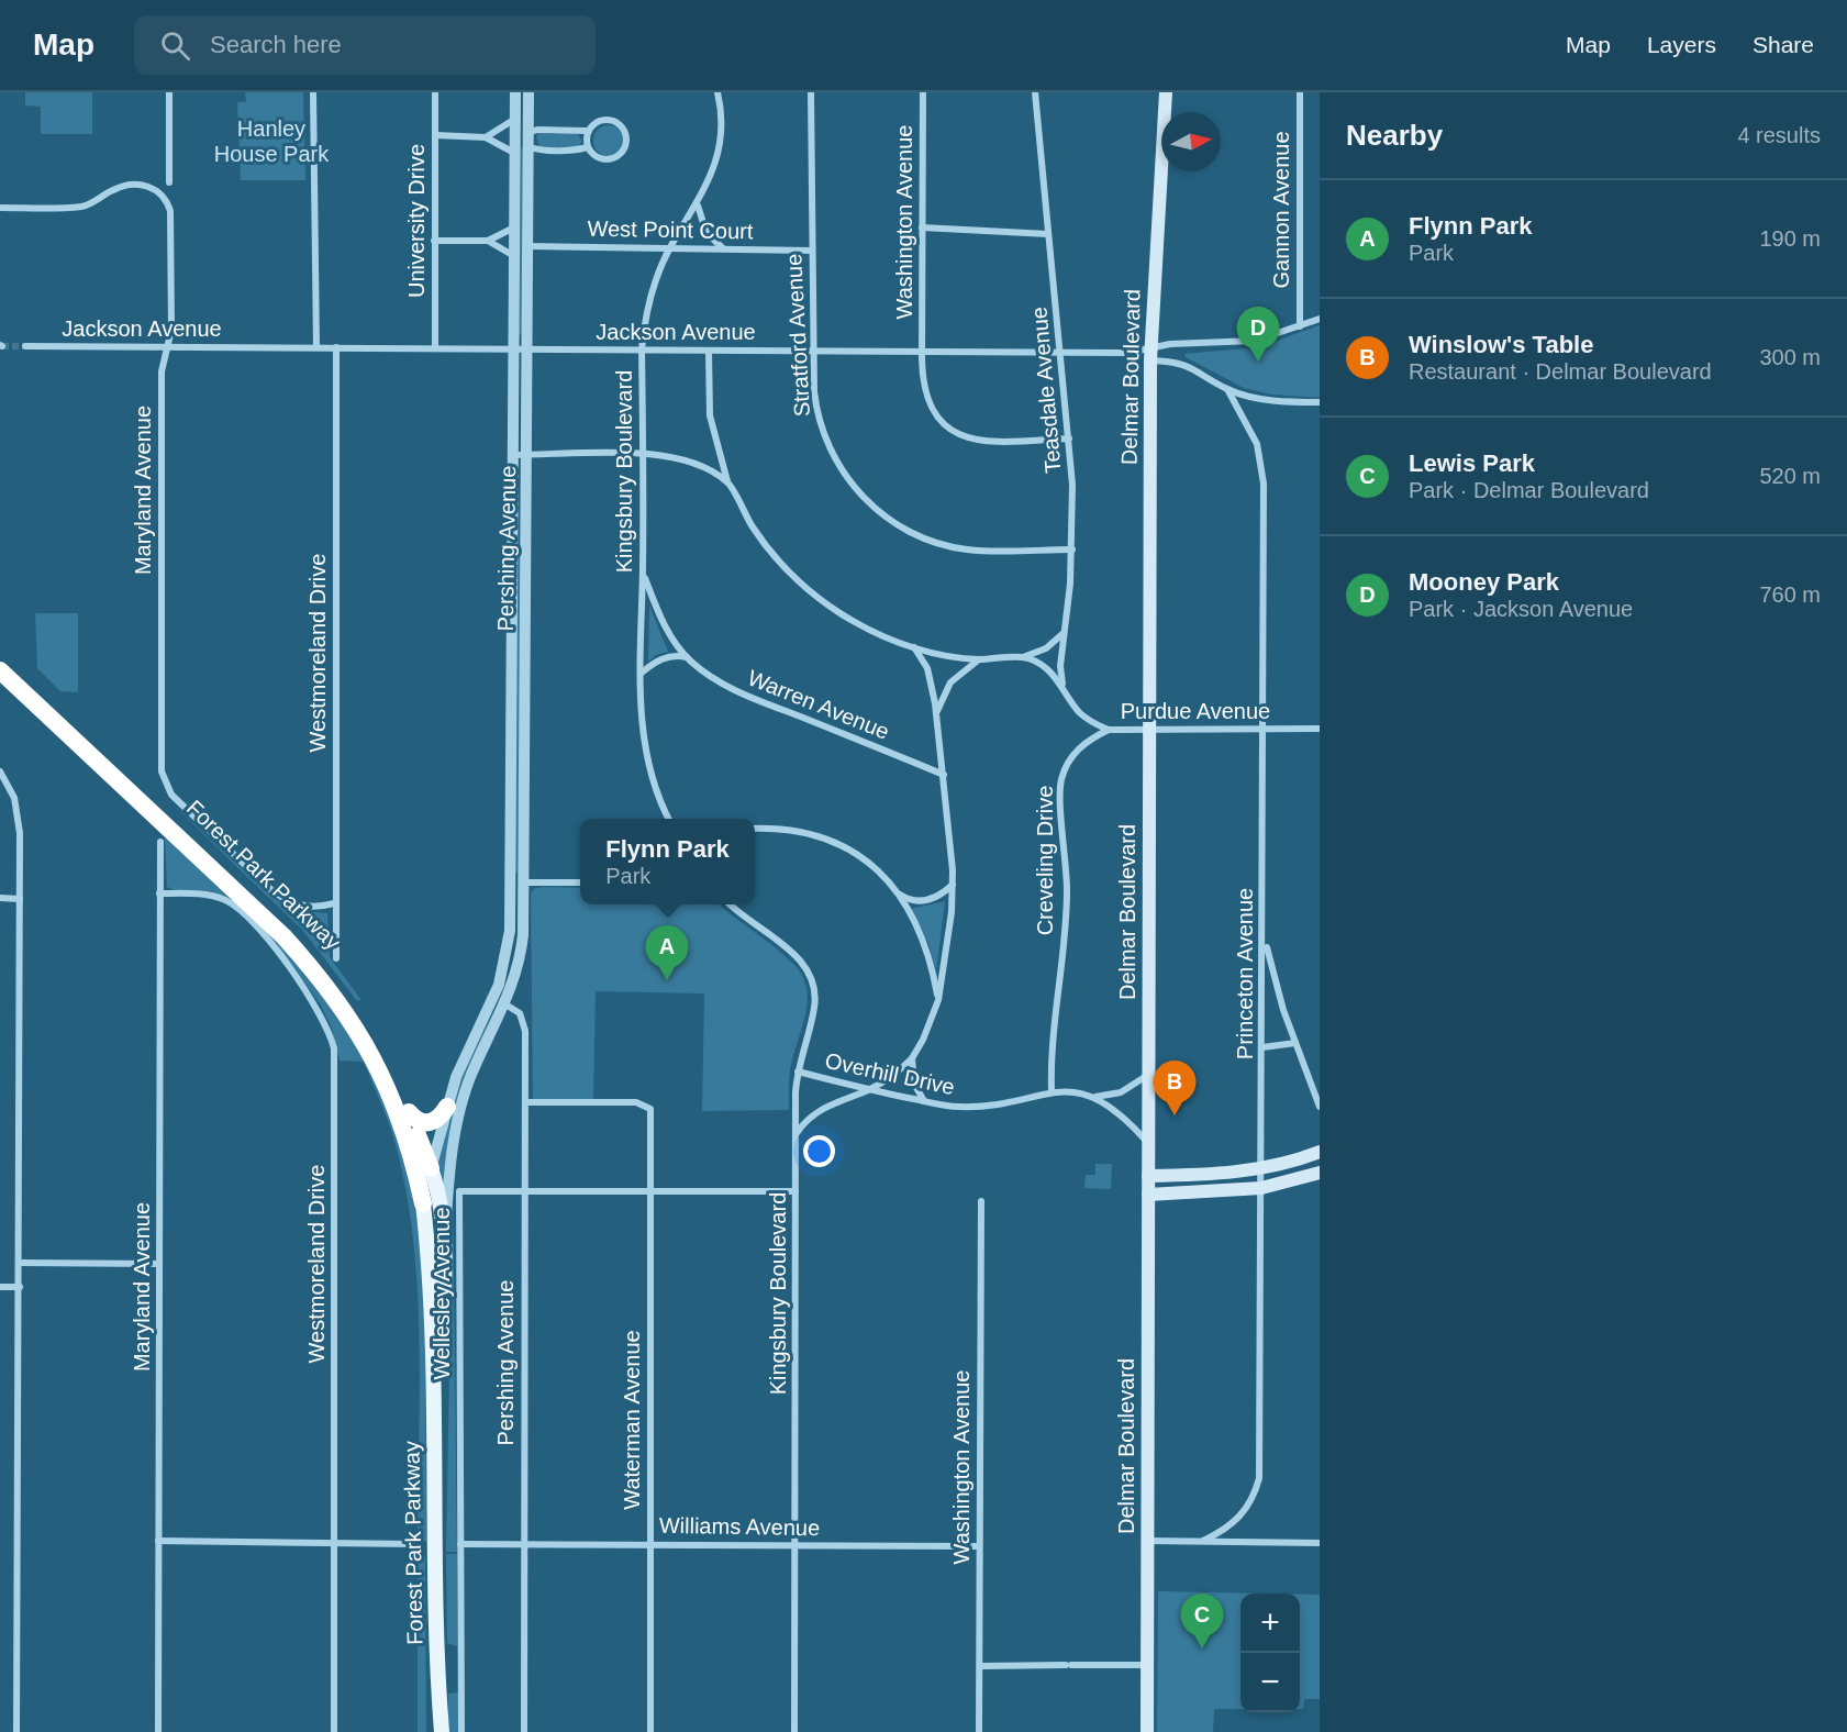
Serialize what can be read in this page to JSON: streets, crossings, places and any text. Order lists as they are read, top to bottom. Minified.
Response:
{"streets":{"highway":["Forest Park Parkway"],"main road":["Delmar Boulevard"],"street":["Gannon Avenue","University Drive","Washington Avenue","West Point Court","Jackson Avenue","Stratford Avenue","Teasdale Avenue","Kingsbury Boulevard","Maryland Avenue","Pershing Avenue","Westmoreland Drive","Warren Avenue","Purdue Avenue","Creveling Drive","Princeton Avenue","Overhill Drive","Wellesley Avenue","Waterman Avenue","Williams Avenue"]},"crossings":[["Gannon Avenue","Jackson Avenue"],["University Drive","Jackson Avenue"],["Washington Avenue","Jackson Avenue"],["Washington Avenue","Teasdale Avenue"],["Washington Avenue","Williams Avenue"],["West Point Court","Stratford Avenue"],["West Point Court","Kingsbury Boulevard"],["West Point Court","Pershing Avenue"],["Jackson Avenue","Stratford Avenue"],["Jackson Avenue","Delmar Boulevard"],["Jackson Avenue","Teasdale Avenue"],["Jackson Avenue","Kingsbury Boulevard"],["Jackson Avenue","Maryland Avenue"],["Jackson Avenue","Pershing Avenue"],["Jackson Avenue","Westmoreland Drive"],["Stratford Avenue","Teasdale Avenue"],["Delmar Boulevard","Purdue Avenue"],["Delmar Boulevard","Overhill Drive"],["Teasdale Avenue","Purdue Avenue"],["Kingsbury Boulevard","Warren Avenue"],["Kingsbury Boulevard","Overhill Drive"],["Kingsbury Boulevard","Wellesley Avenue"],["Kingsbury Boulevard","Williams Avenue"],["Maryland Avenue","Westmoreland Drive"],["Pershing Avenue","Forest Park Parkway"],["Pershing Avenue","Wellesley Avenue"],["Pershing Avenue","Waterman Avenue"],["Pershing Avenue","Williams Avenue"],["Purdue Avenue","Creveling Drive"],["Purdue Avenue","Princeton Avenue"],["Creveling Drive","Overhill Drive"],["Wellesley Avenue","Waterman Avenue"],["Wellesley Avenue","Williams Avenue"],["Waterman Avenue","Williams Avenue"]],"parks":["Hanley House Park"],"north":"right","page":{"header":"Map","search":"Search here","nav":["Map","Layers","Share"],"heading":["Nearby","4 results"],"list":[{"mark":"A","name":"Flynn Park","note":"Park","value":"190 m"},{"mark":"B","name":"Winslow's Table","note":"Restaurant · Delmar Boulevard","value":"300 m"},{"mark":"C","name":"Lewis Park","note":"Park · Delmar Boulevard","value":"520 m"},{"mark":"D","name":"Mooney Park","note":"Park · Jackson Avenue","value":"760 m"}],"pins":["D","A","B","C"],"popup":["Flynn Park","Park"],"map_buttons":["+","−"]}}
